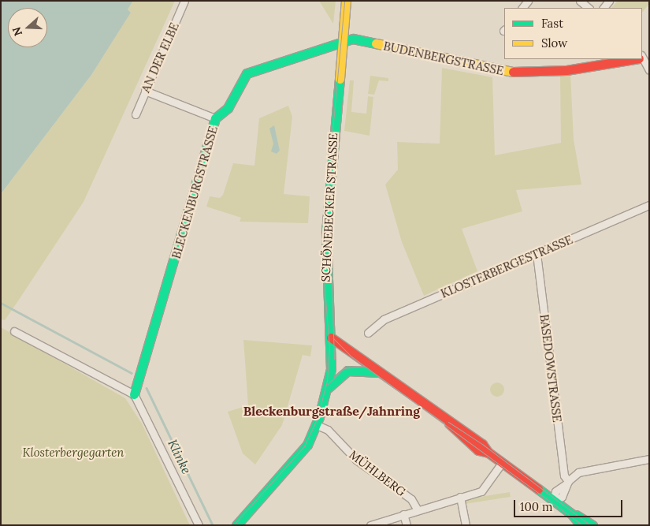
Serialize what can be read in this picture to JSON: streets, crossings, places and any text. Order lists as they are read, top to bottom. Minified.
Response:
{"streets":{"main road":["BUDENBERGSTRASSE","BLECKENBURGSTRASSE","SCHÖNEBECKER STRASSE"],"street":["AN DER ELBE","KLOSTERBERGESTRASSE","BASEDOWSTRASSE","MÜHLBERG"]},"crossings":[["BUDENBERGSTRASSE","BLECKENBURGSTRASSE"],["BUDENBERGSTRASSE","SCHÖNEBECKER STRASSE"],["BLECKENBURGSTRASSE","SCHÖNEBECKER STRASSE"],["SCHÖNEBECKER STRASSE","MÜHLBERG"],["KLOSTERBERGESTRASSE","BASEDOWSTRASSE"]],"districts":["Bleckenburgstraße/Jahnring"],"water":["Klinke"],"parks":["Klosterbergegarten"],"legend":["Fast","Slow"],"scale_bar":"100 m","north":"left"}
